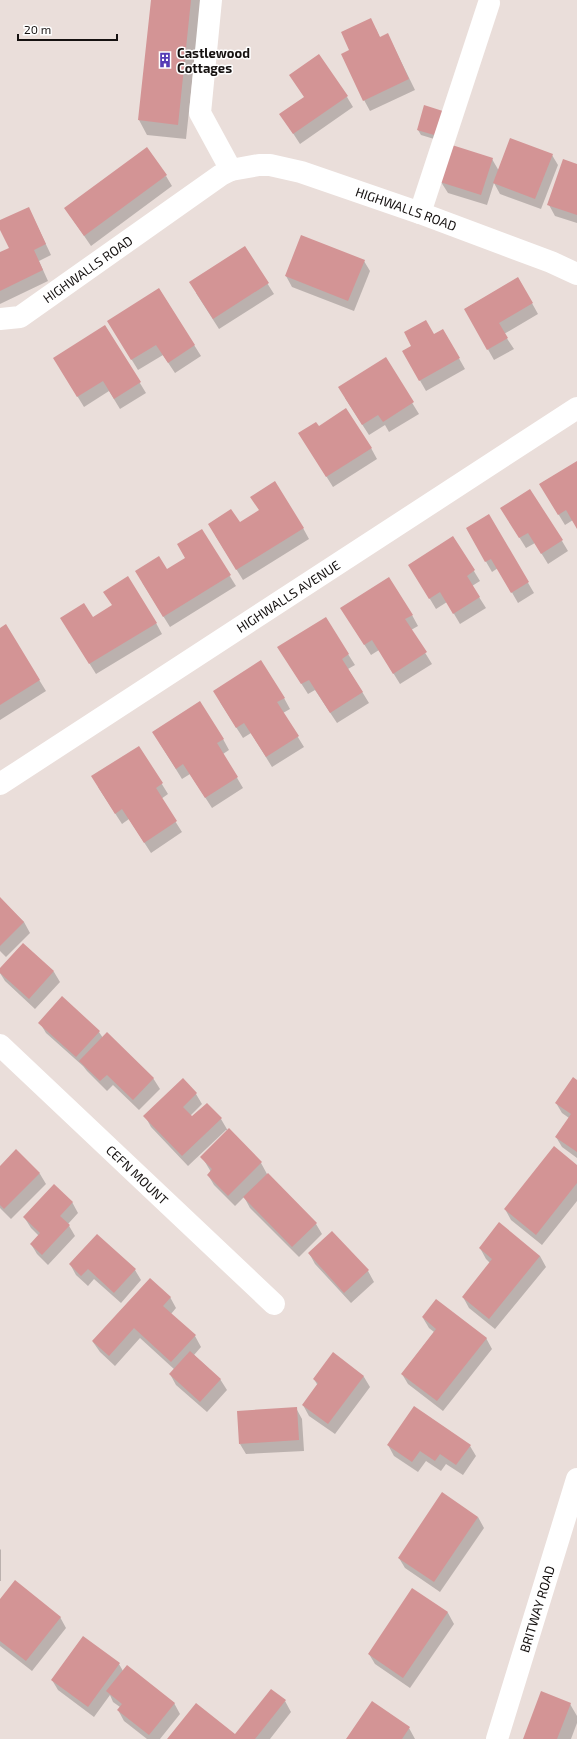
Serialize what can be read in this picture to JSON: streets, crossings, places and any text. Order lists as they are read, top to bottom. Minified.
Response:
{"streets":{"street":["HIGHWALLS ROAD","HIGHWALLS AVENUE","CEFN MOUNT","BRITWAY ROAD"]},"places":{"building":["Castlewood Cottages"]},"scale_bar":"20 m"}
